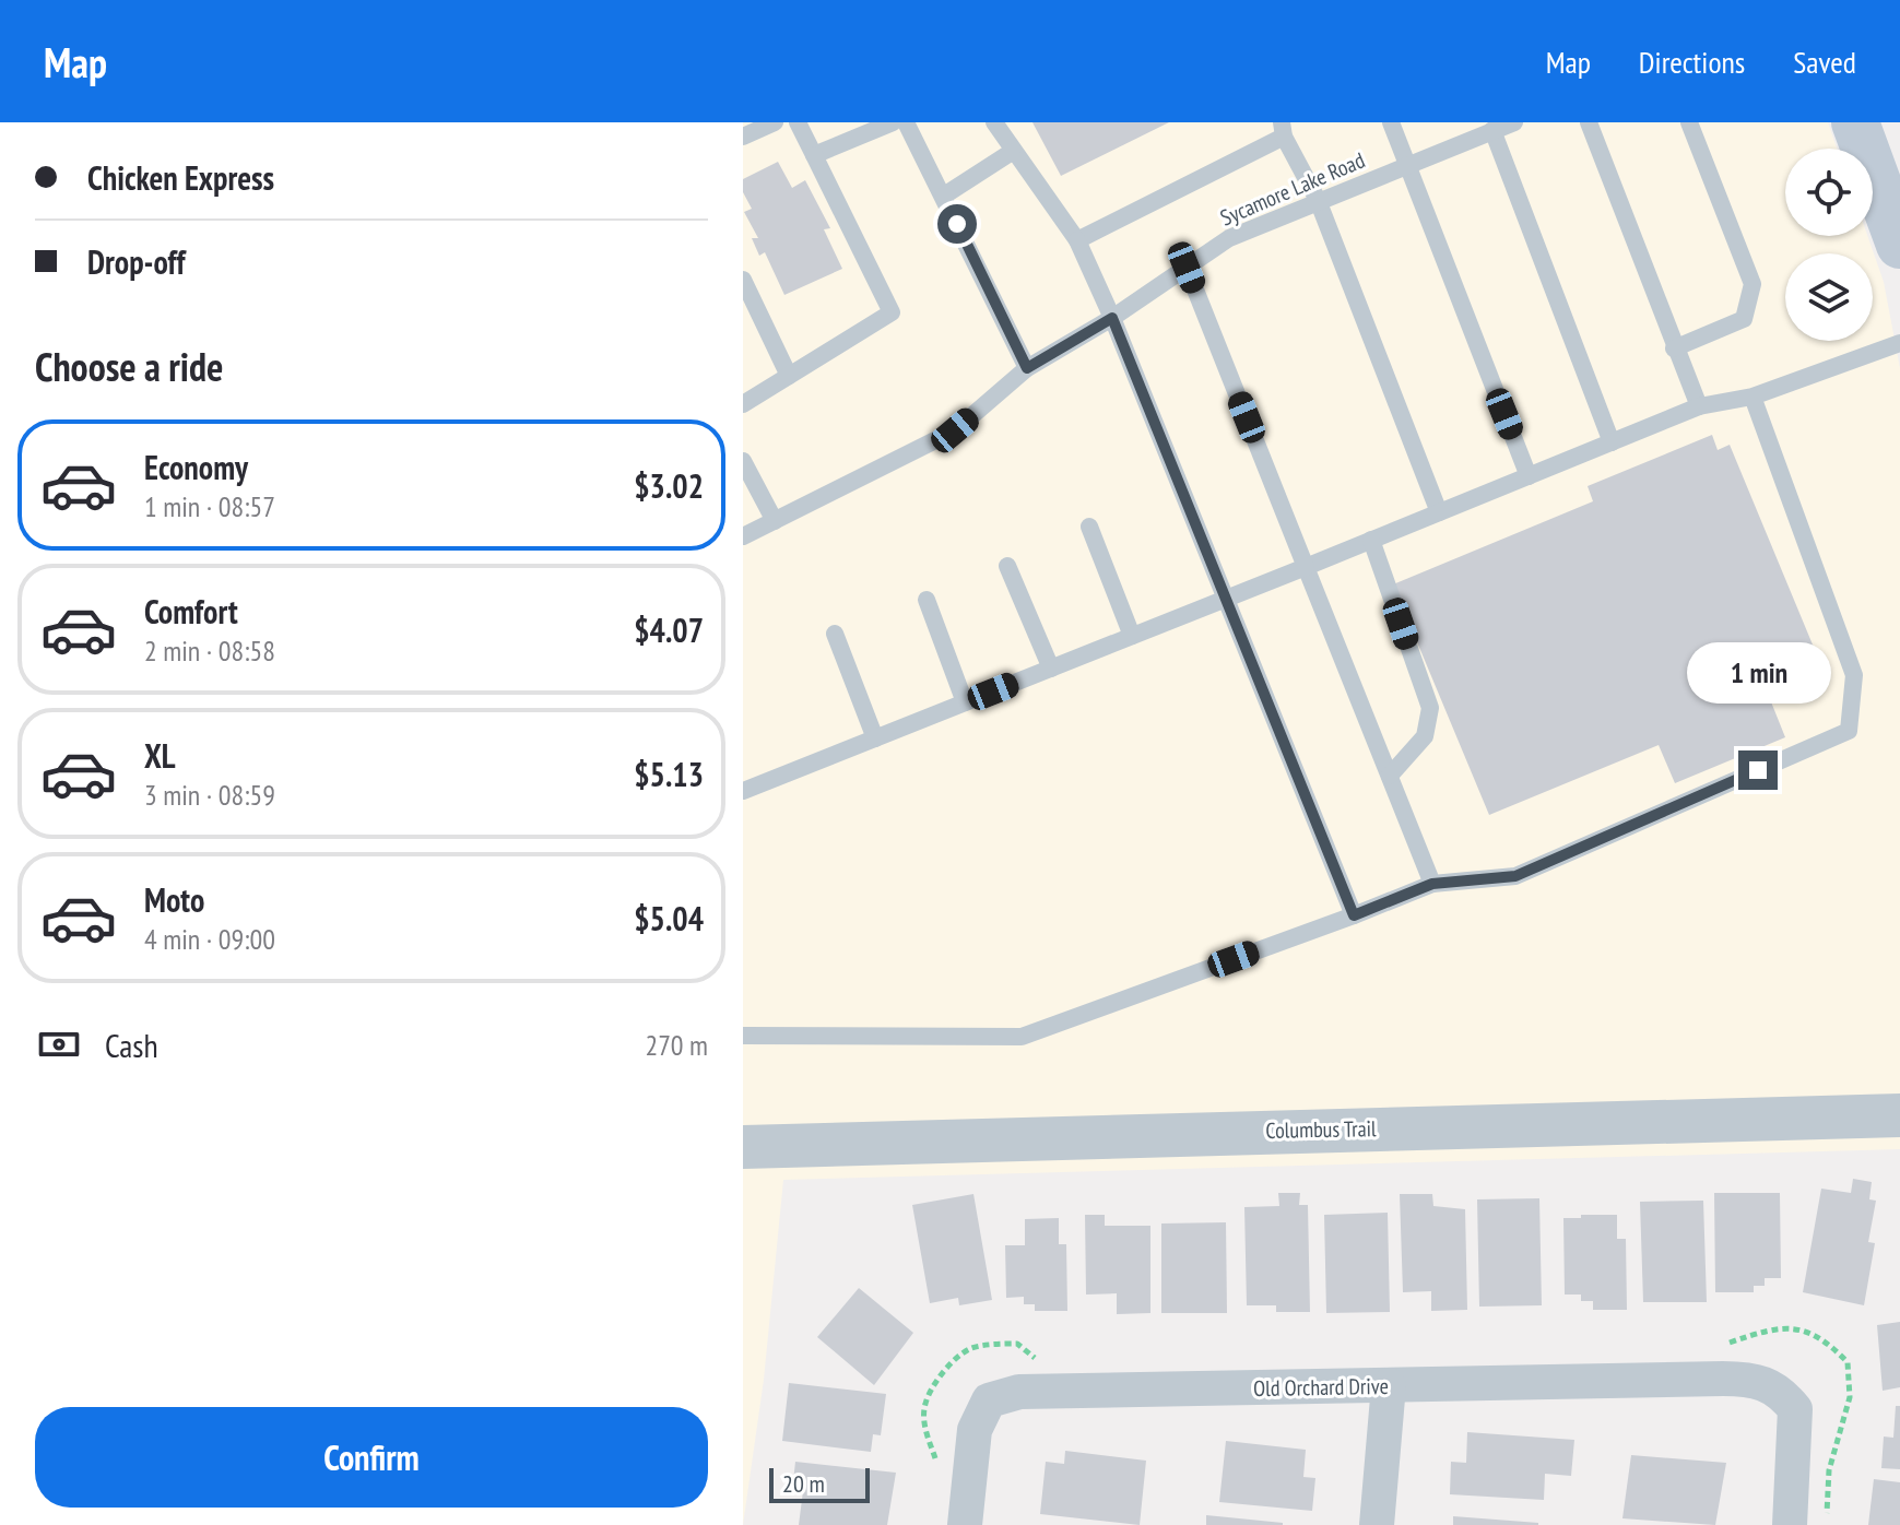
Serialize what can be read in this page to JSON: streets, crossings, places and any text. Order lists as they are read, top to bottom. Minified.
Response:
{"streets":{"street":["Columbus Trail","Old Orchard Drive"],"lane":["Sycamore Lake Road"]},"scale_bar":"20 m","page":{"header":"Map","nav":["Map","Directions","Saved"],"banner":["Chicken Express","Drop-off"],"heading":"Choose a ride","list":[{"name":"Economy","note":"1 min · 08:57","value":"$3.02"},{"name":"Comfort","note":"2 min · 08:58","value":"$4.07"},{"name":"XL","note":"3 min · 08:59","value":"$5.13"},{"name":"Moto","note":"4 min · 09:00","value":"$5.04"}],"bubble":"1 min","pay":["Cash","270 m"],"buttons":"Confirm","scale":"20 m"}}
